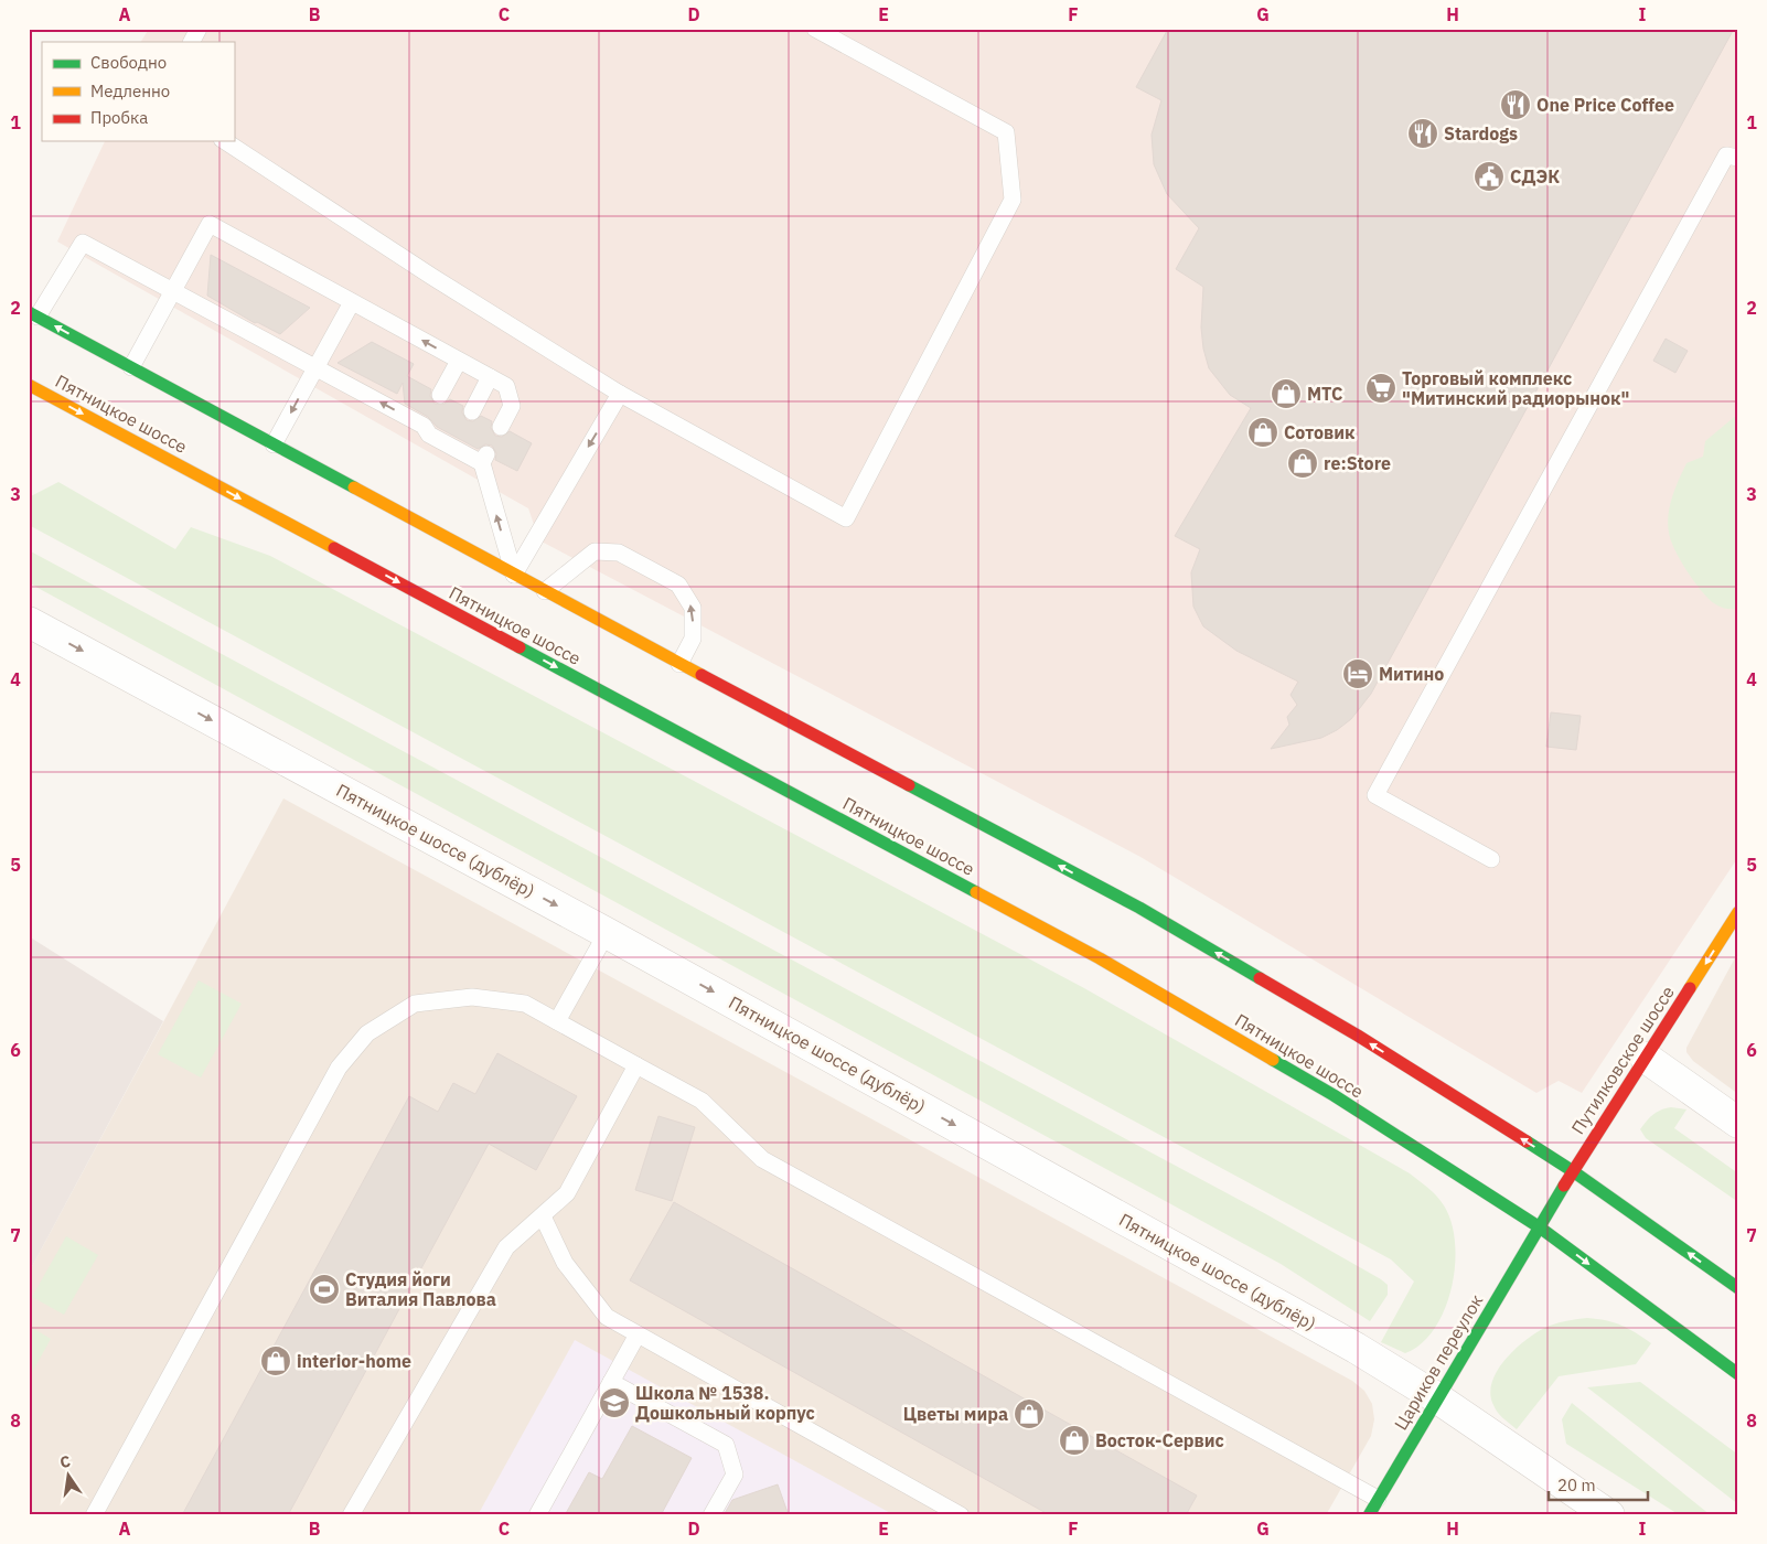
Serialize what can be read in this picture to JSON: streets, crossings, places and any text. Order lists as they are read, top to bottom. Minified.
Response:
{"streets":{"main road":["Пятницкое шоссе","Путилковское шоссе","Цариков переулок"],"street":["Пятницкое шоссе (дублёр)"]},"crossings":[["Пятницкое шоссе","Путилковское шоссе"],["Пятницкое шоссе","Цариков переулок"],["Пятницкое шоссе (дублёр)","Цариков переулок"],["Путилковское шоссе","Цариков переулок"]],"one_way":["Пятницкое шоссе (дублёр)","Путилковское шоссе"],"places":{"restaurant":["One Price Coffee","Stardogs"],"public building":["СДЭК"],"supermarket":["Торговый комплекс \"Митинский радиорынок\""],"shop":["МТС","Сотовик","re:Store","interior-home","Цветы мира","Восток-Сервис"],"hotel":["Митино"],"sports":["Студия йоги Виталия Павлова"],"school or university":["Школа № 1538. Дошкольный корпус"]},"legend":["Свободно","Медленно","Пробка"],"scale_bar":"20 m","north":"top","grid":{"columns":["A","B","C","D","E","F","G","H","I"],"rows":["1","2","3","4","5","6","7","8"]}}
